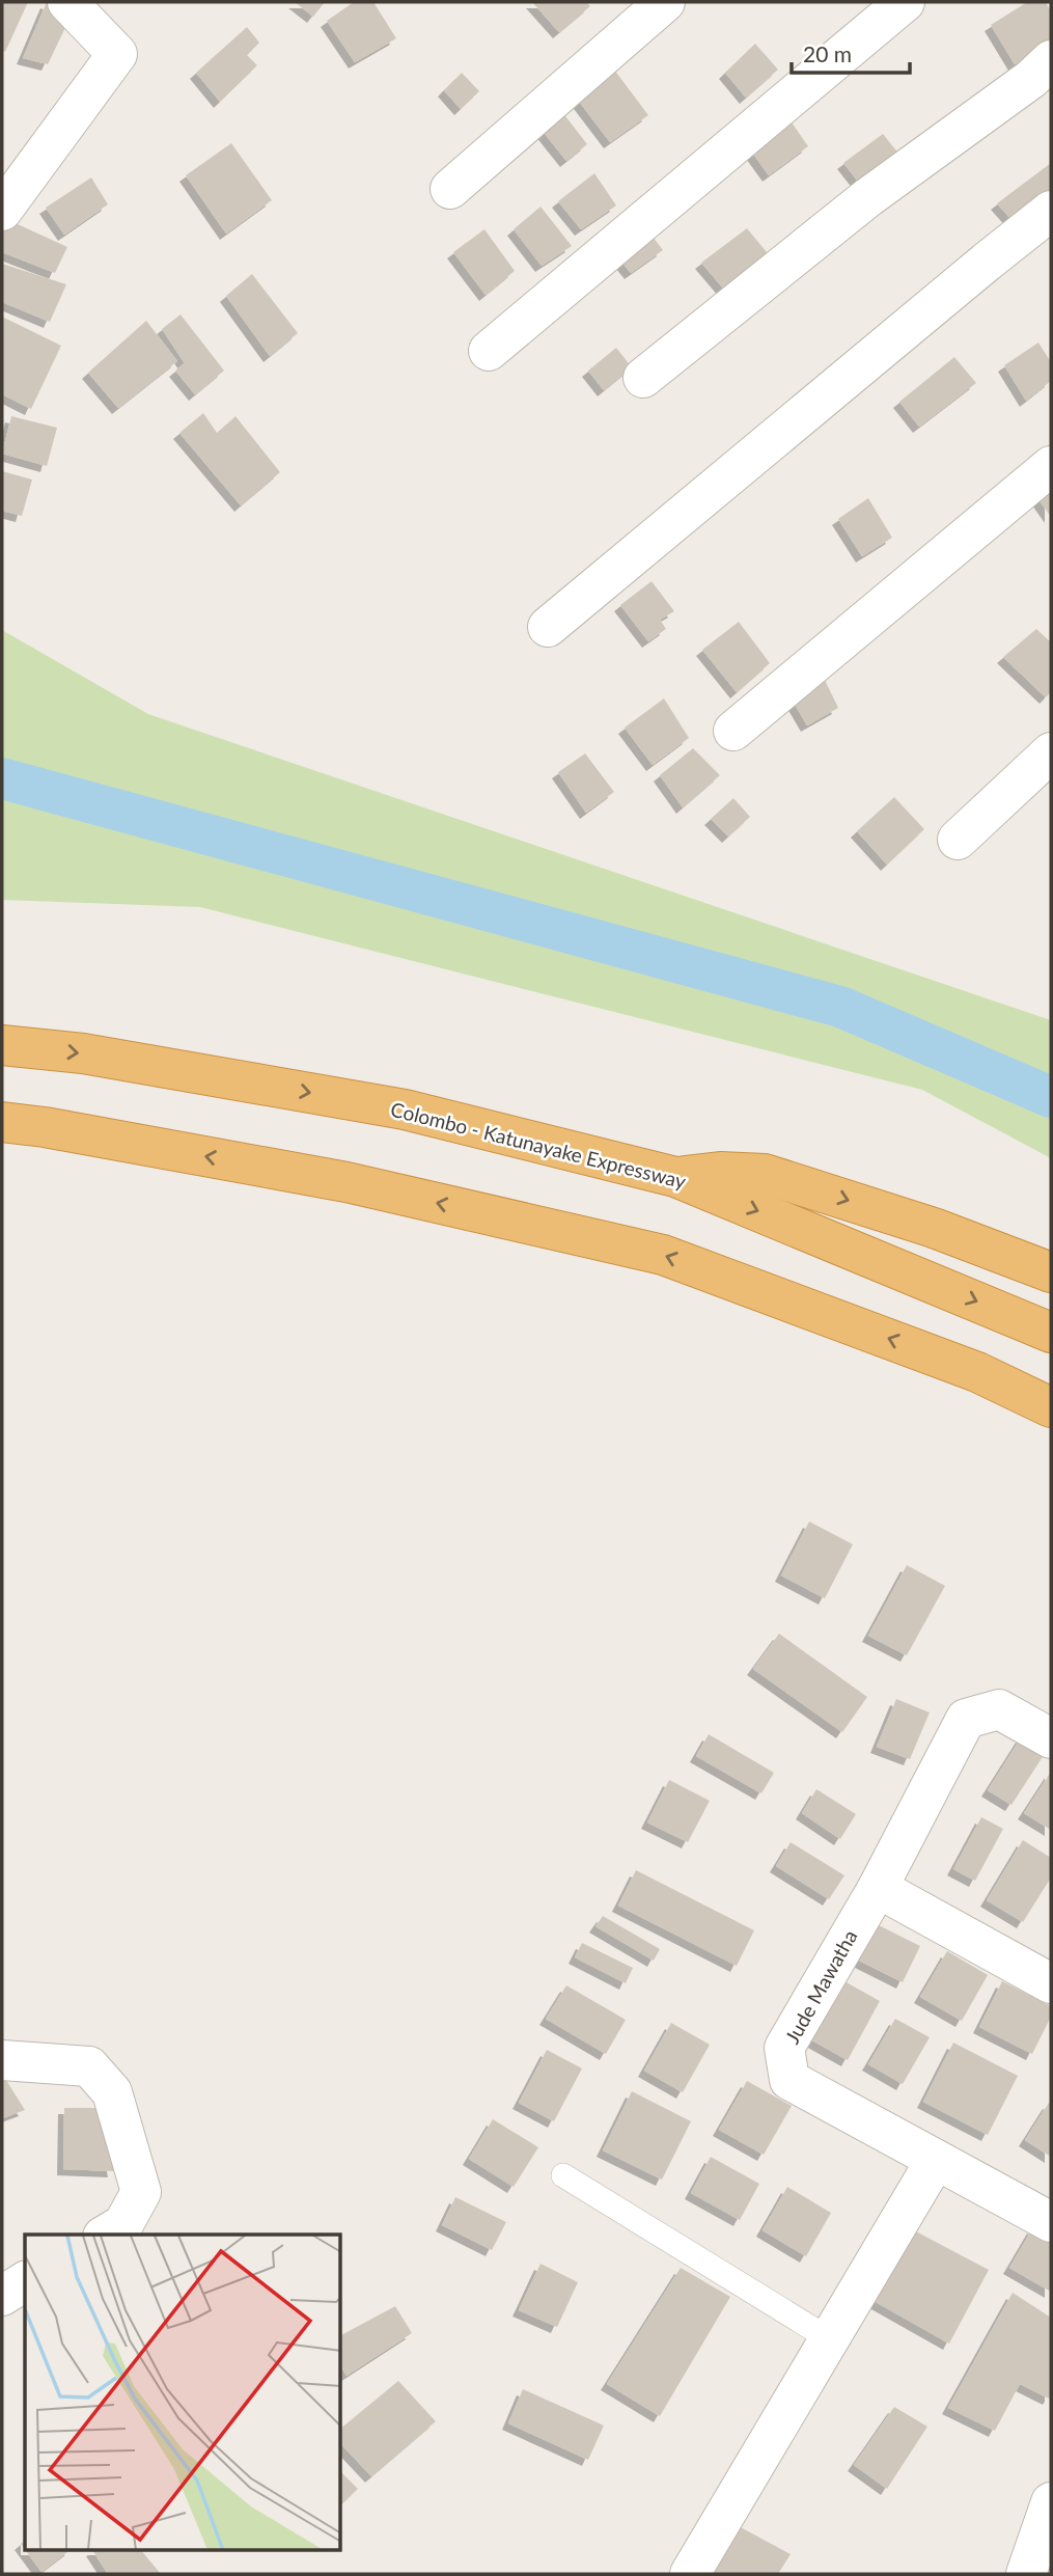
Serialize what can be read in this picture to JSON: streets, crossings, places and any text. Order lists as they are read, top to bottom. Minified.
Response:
{"streets":{"highway":["Colombo - Katunayake Expressway"],"street":["Jude Mawatha"]},"scale_bar":"20 m"}
